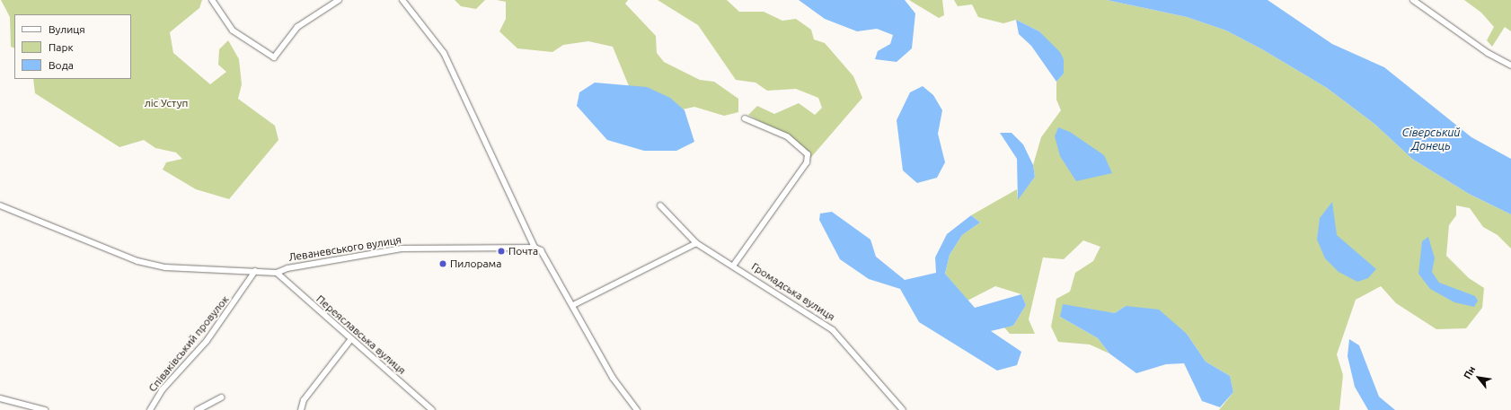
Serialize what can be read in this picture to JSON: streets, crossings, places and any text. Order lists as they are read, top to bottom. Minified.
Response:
{"streets":{"street":["Леваневського вулиця","Громадська вулиця","Переяславська вулиця","Співаківський провулок"]},"crossings":[["Леваневського вулиця","Переяславська вулиця"],["Леваневського вулиця","Співаківський провулок"]],"water":["Сіверський Донець"],"parks":["ліс Уступ"],"places":["Почта","Пилорама"],"legend":["Вулиця","Парк","Вода"],"north":"top left"}
